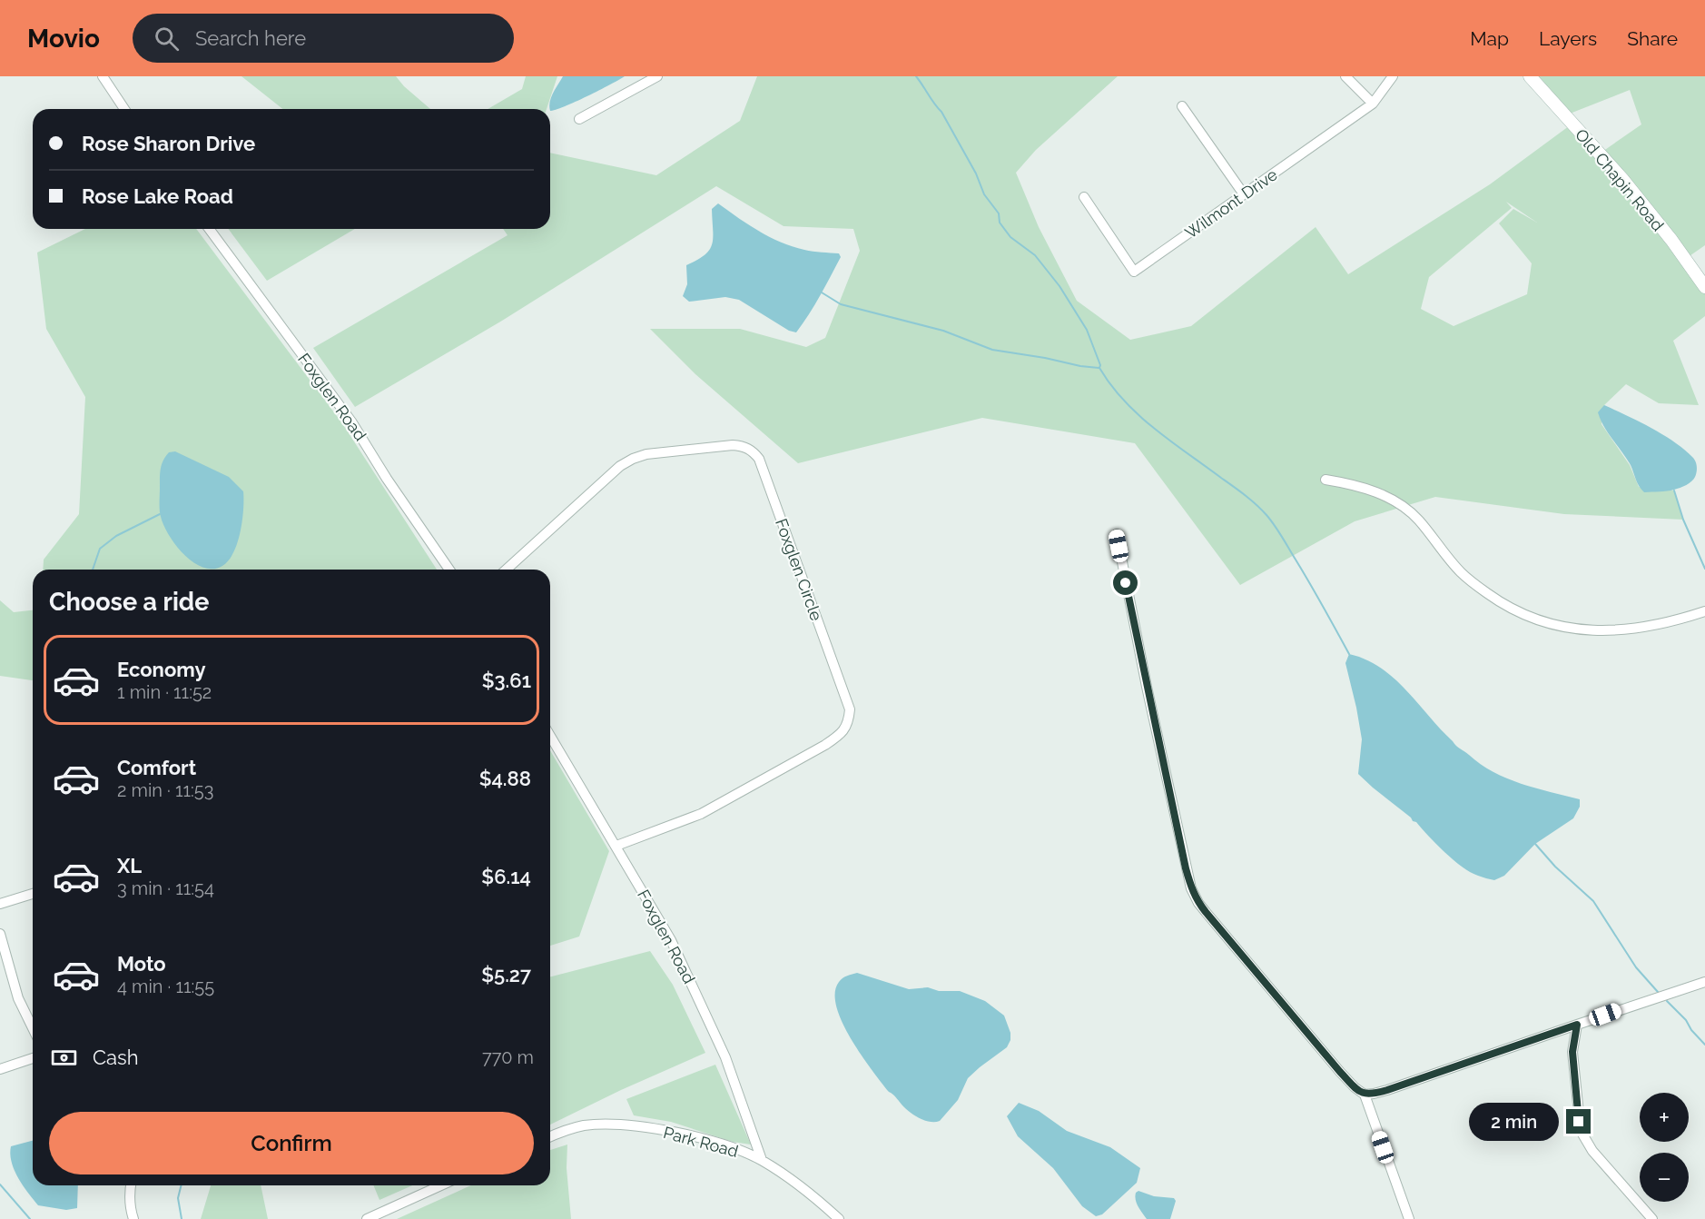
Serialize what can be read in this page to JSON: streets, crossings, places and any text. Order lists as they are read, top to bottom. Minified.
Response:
{"streets":{"street":["Old Chapin Road","Wilmont Drive","Foxglen Road","Foxglen Circle","Park Road"]},"crossings":[["Foxglen Road","Foxglen Circle"],["Foxglen Road","Park Road"]],"page":{"header":"Movio","search":"Search here","nav":["Map","Layers","Share"],"banner":["Rose Sharon Drive","Rose Lake Road"],"heading":"Choose a ride","list":[{"name":"Economy","note":"1 min · 11:52","value":"$3.61"},{"name":"Comfort","note":"2 min · 11:53","value":"$4.88"},{"name":"XL","note":"3 min · 11:54","value":"$6.14"},{"name":"Moto","note":"4 min · 11:55","value":"$5.27"}],"pay":["Cash","770 m"],"map_buttons":["+","−"],"buttons":"Confirm","bubble":"2 min"}}
